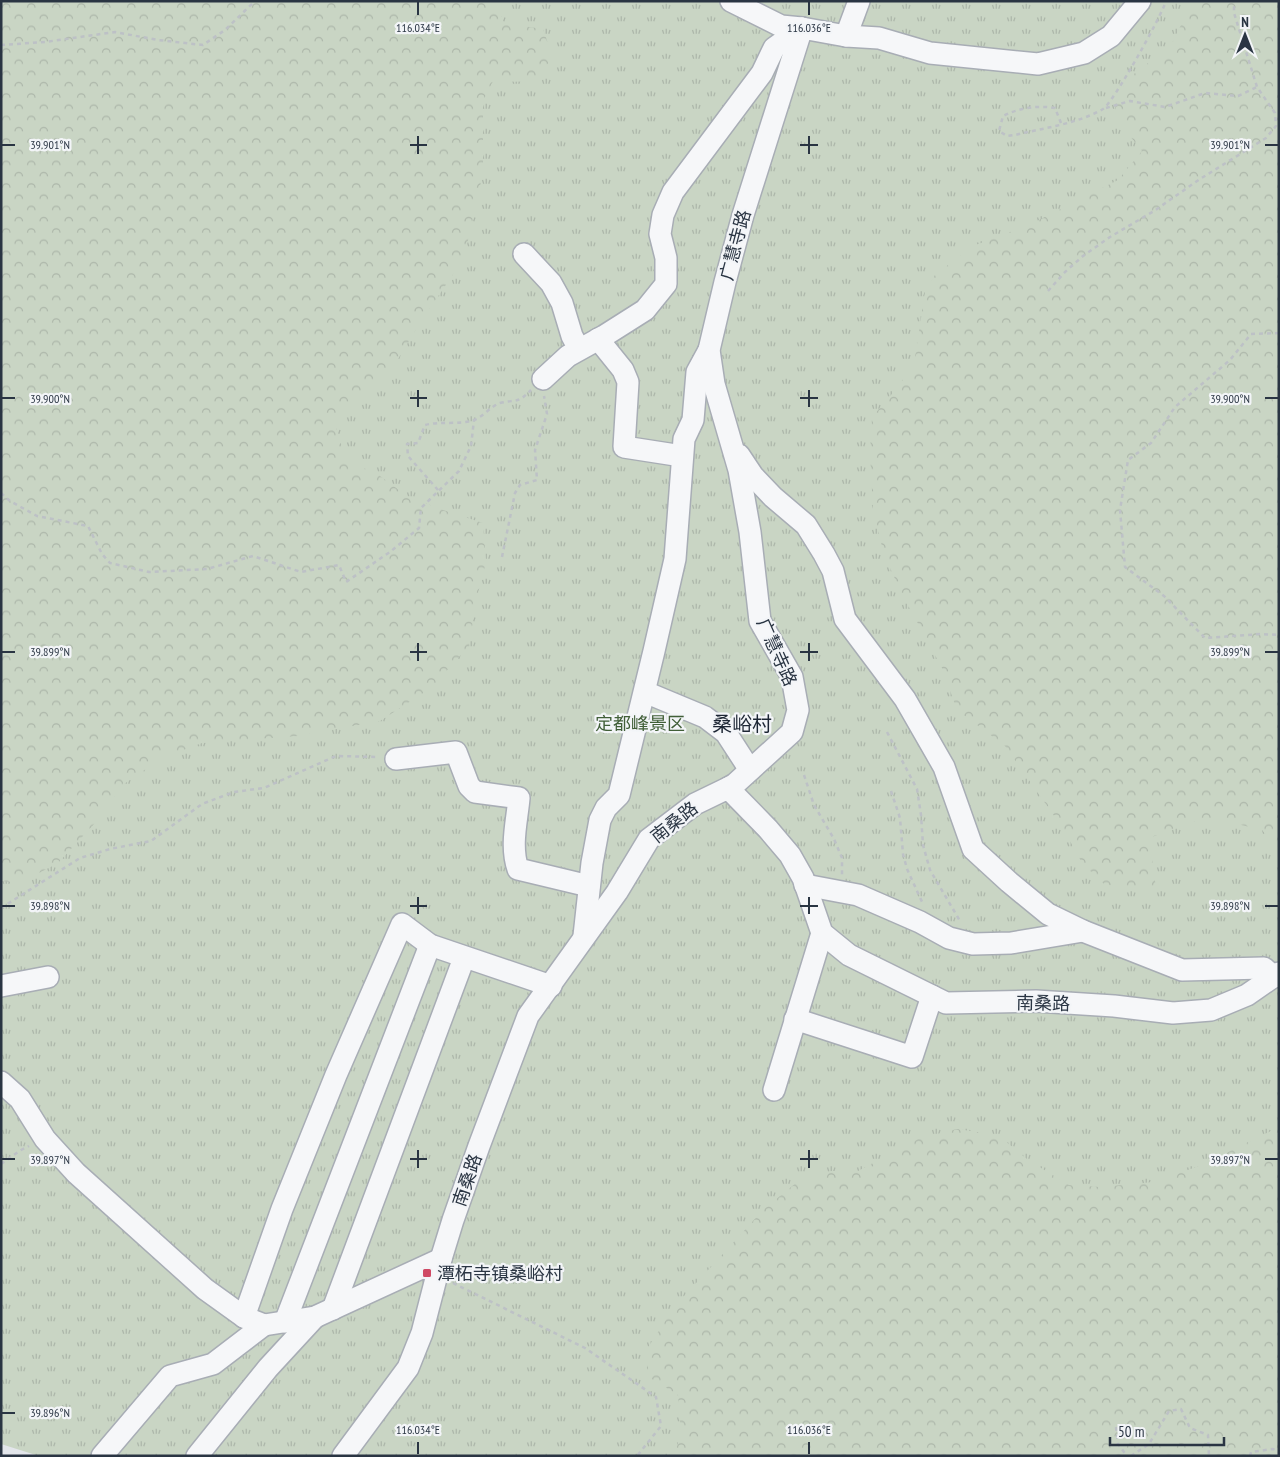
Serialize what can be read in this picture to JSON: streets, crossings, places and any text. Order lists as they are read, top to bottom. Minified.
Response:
{"streets":{"street":["广慧寺路","南桑路"]},"crossings":[["广慧寺路","南桑路"]],"districts":["桑峪村"],"parks":["定都峰景区"],"places":{"transit":["潭柘寺镇桑峪村"]},"scale_bar":"50 m","north":"top","coordinates":["116.034°E","116.036°E","39.901°N","39.900°N","39.899°N","39.898°N","39.897°N","39.896°N"]}
